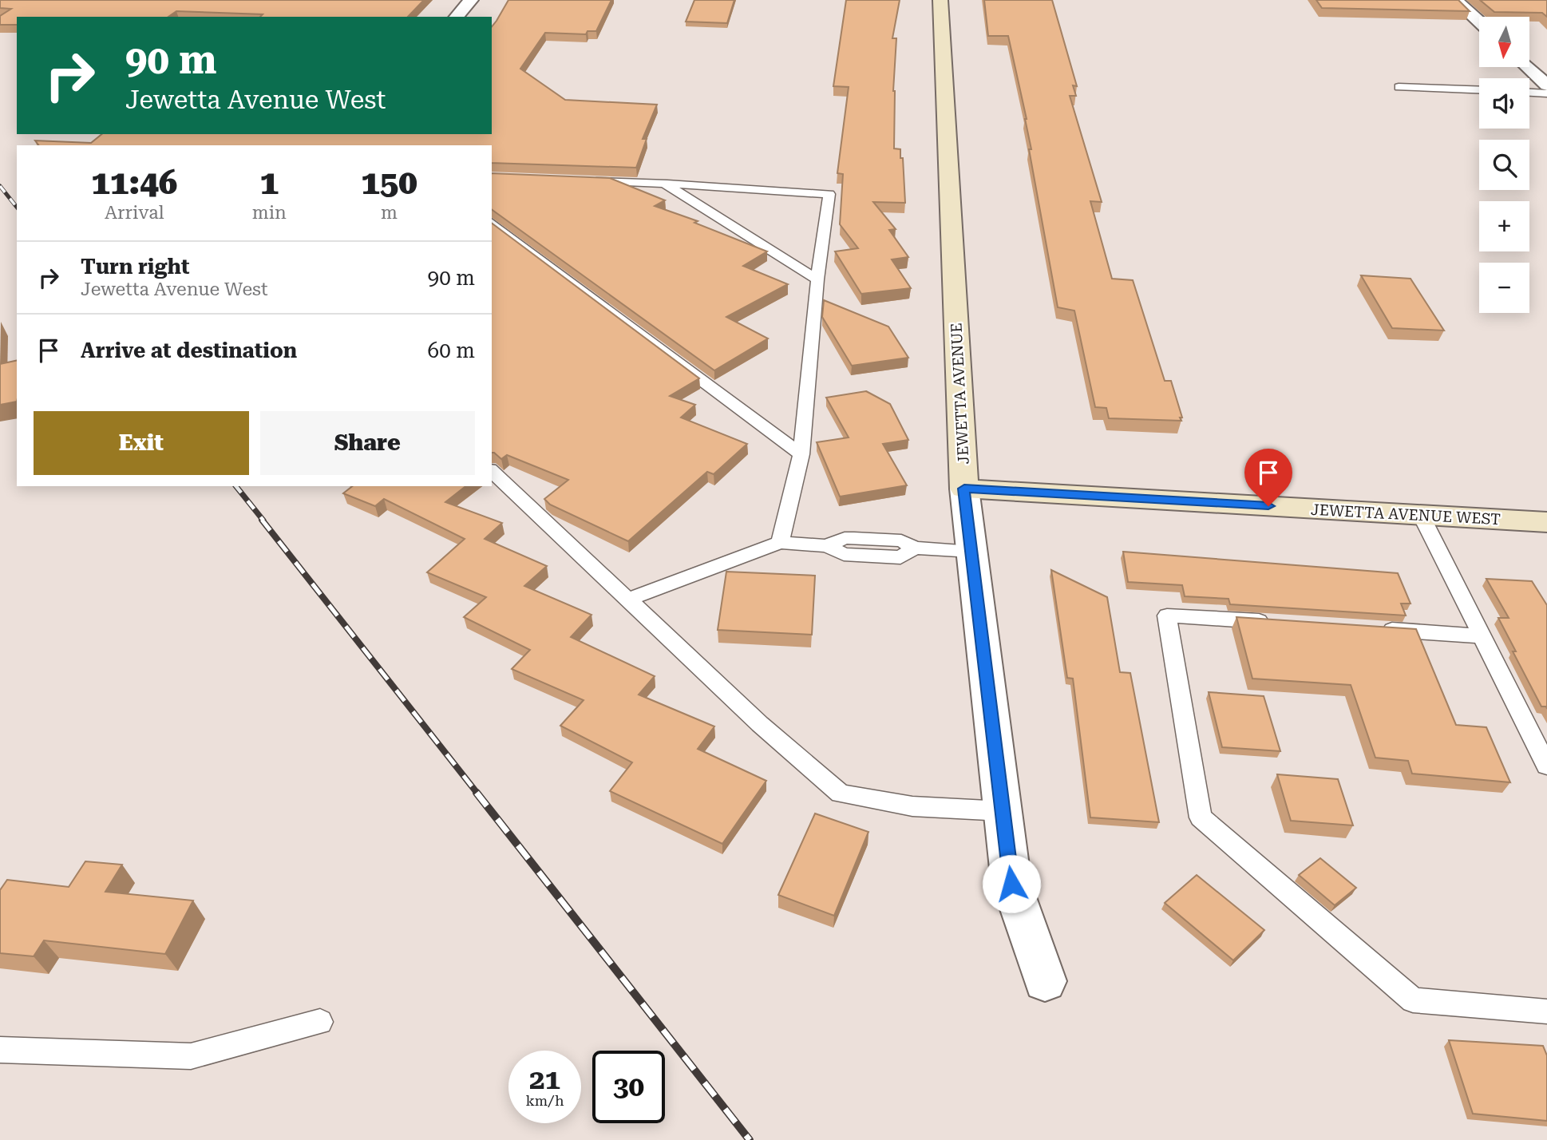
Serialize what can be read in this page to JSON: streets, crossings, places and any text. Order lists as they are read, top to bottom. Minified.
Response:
{"streets":{"street":["JEWETTA AVENUE","JEWETTA AVENUE WEST"]},"crossings":[["JEWETTA AVENUE","JEWETTA AVENUE WEST"]],"north":"bottom","page":{"map_buttons":["+","−"],"turn":["90 m","Jewetta Avenue West"],"eta":["11:46","Arrival","1","min","150","m"],"list":[{"name":"Turn right","note":"Jewetta Avenue West","value":"90 m"},{"name":"Arrive at destination","value":"60 m"}],"buttons":["Exit","Share"],"speed":"21 km/h","limit":"30"}}
